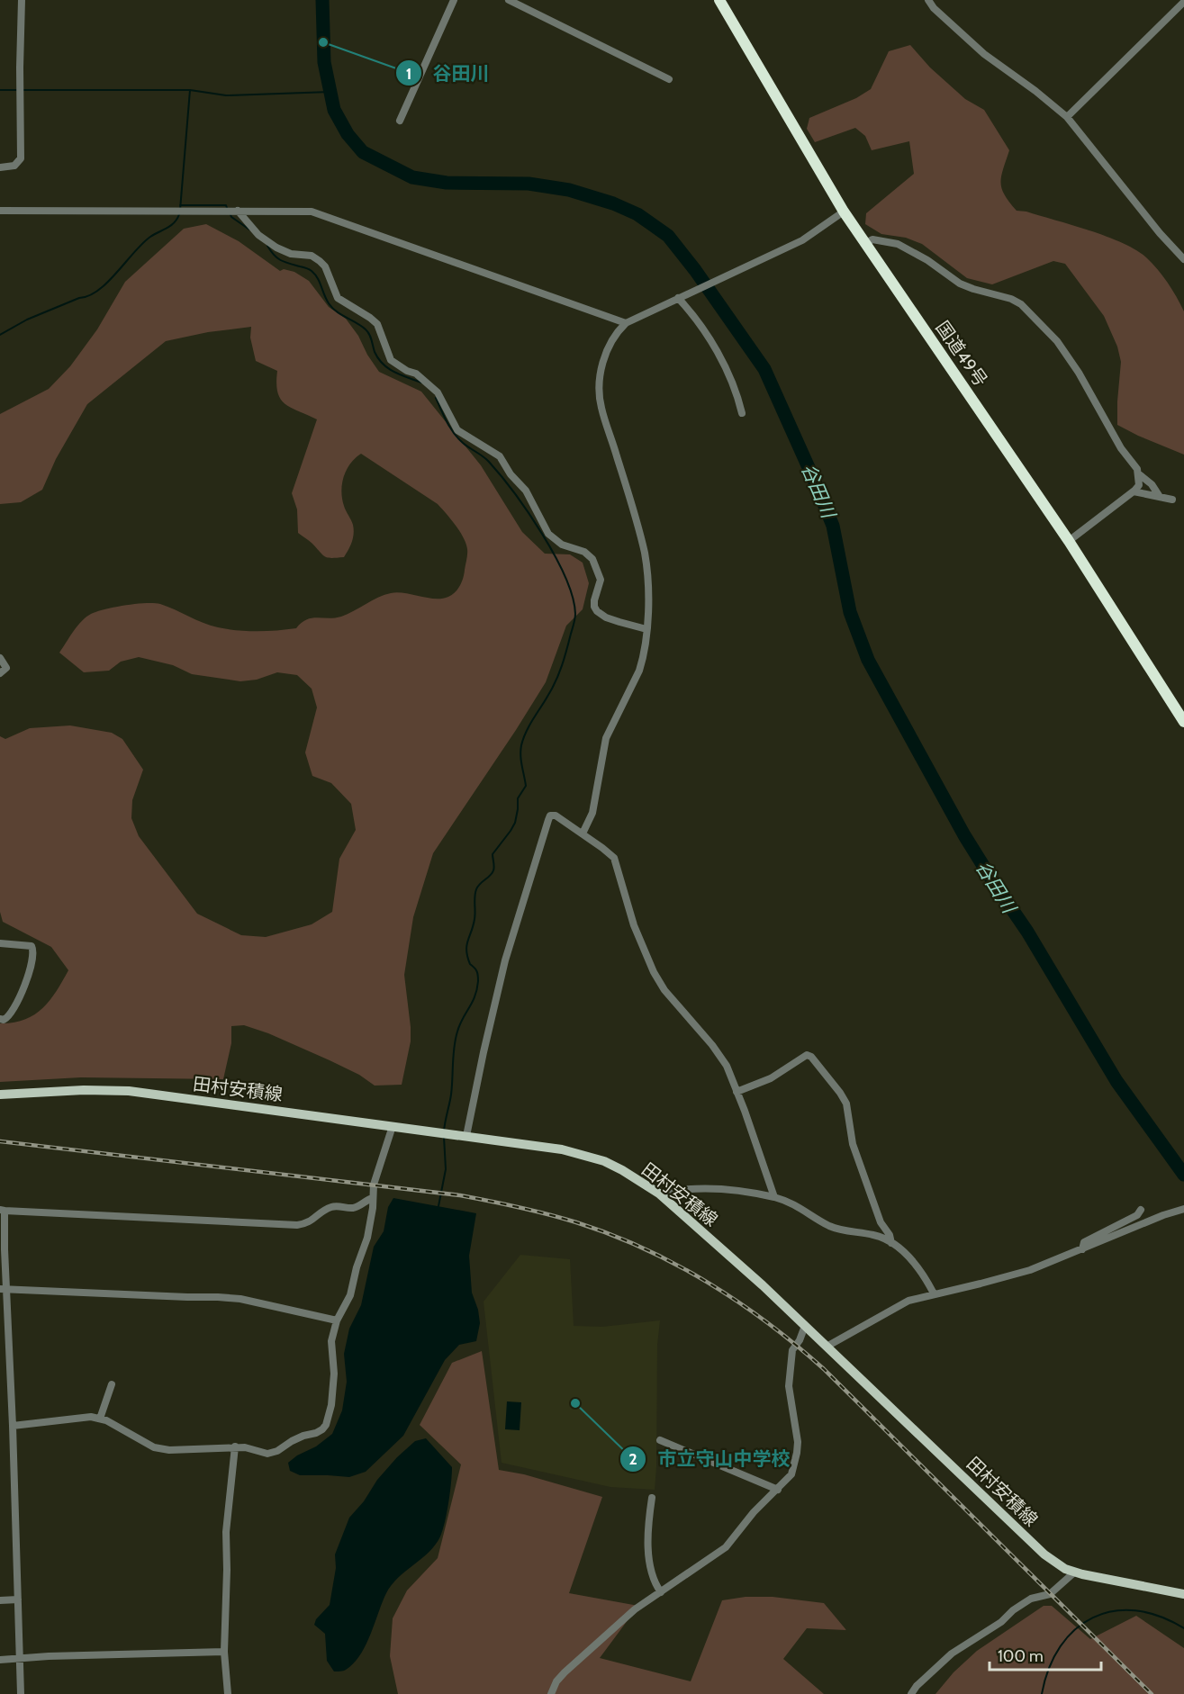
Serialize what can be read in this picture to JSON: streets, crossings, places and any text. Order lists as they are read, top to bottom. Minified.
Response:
{"streets":{"highway":["国道49号"],"main road":["田村安積線"]},"water":["谷田川"],"places":["谷田川","市立守山中学校"],"scale_bar":"100 m"}
